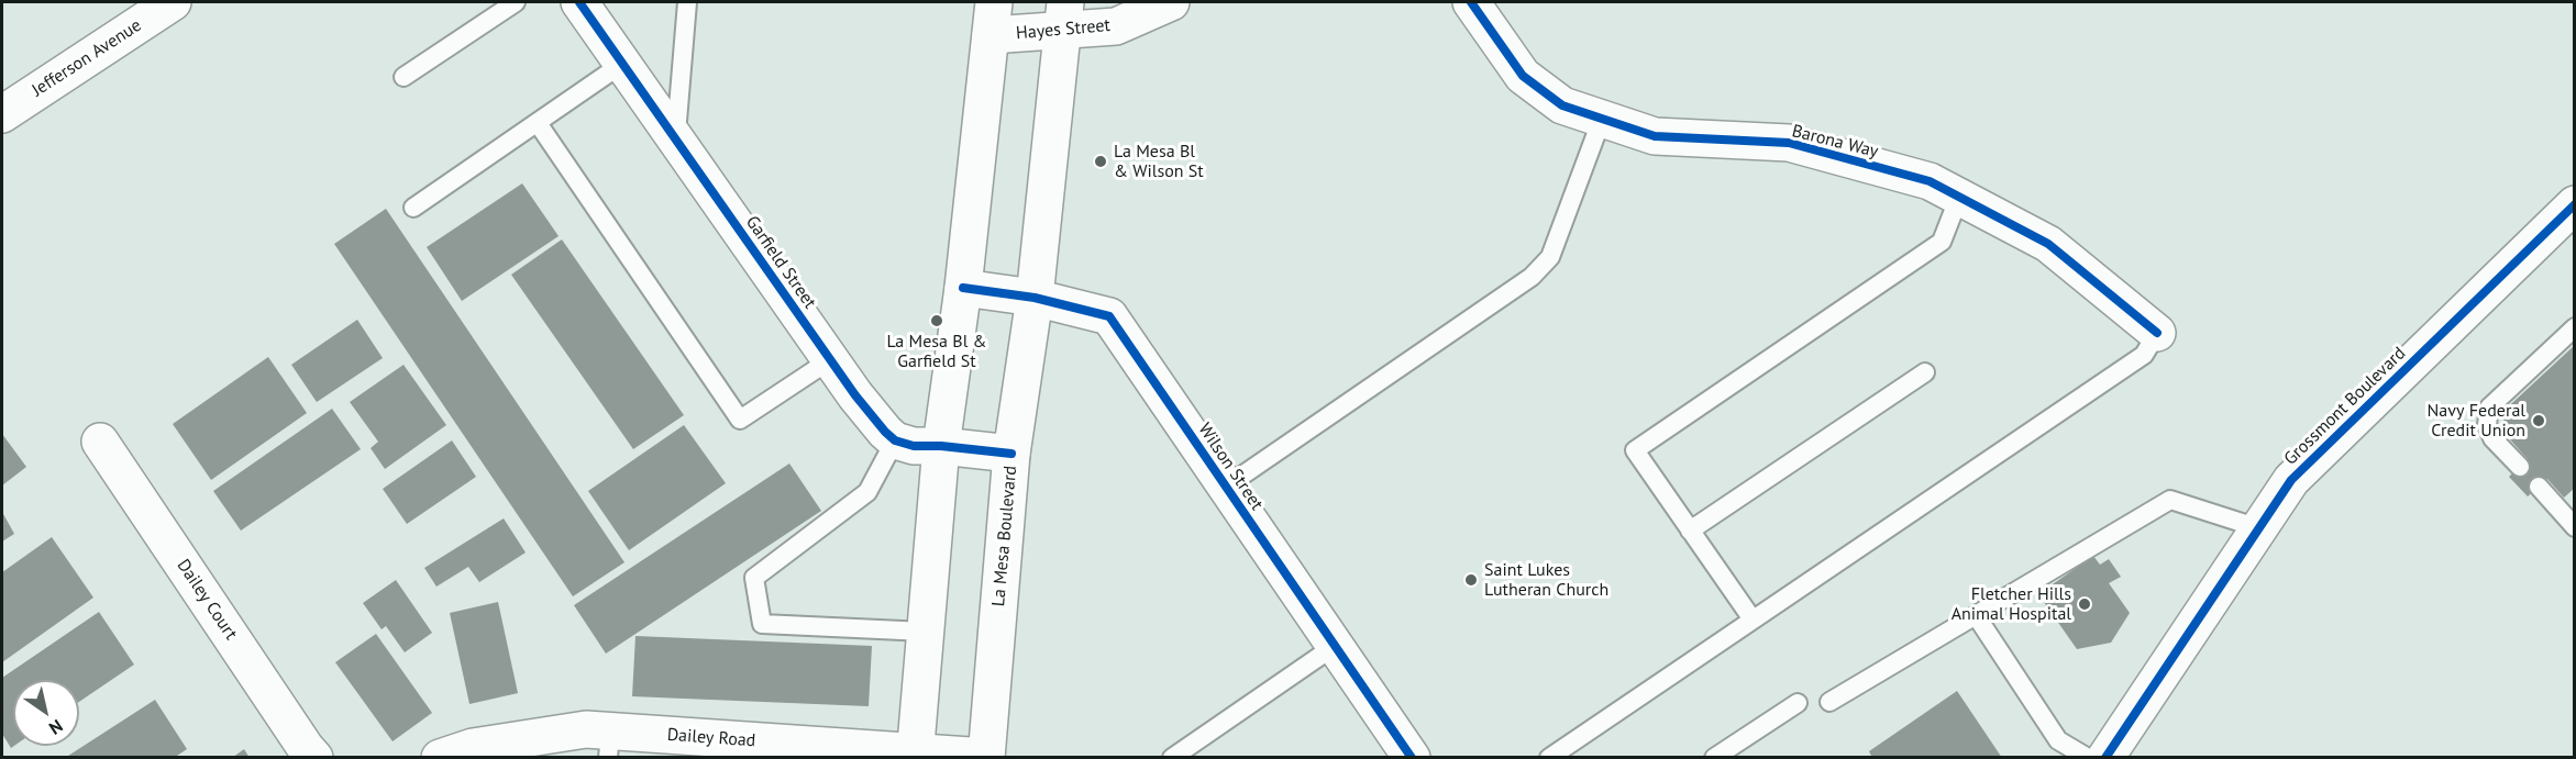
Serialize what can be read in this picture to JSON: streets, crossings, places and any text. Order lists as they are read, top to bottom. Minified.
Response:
{"streets":{"street":["Hayes Street","Jefferson Avenue","Barona Way","Garfield Street","Grossmont Boulevard","Wilson Street","La Mesa Boulevard","Dailey Court","Dailey Road"]},"crossings":[["Hayes Street","La Mesa Boulevard"],["Wilson Street","La Mesa Boulevard"],["La Mesa Boulevard","Dailey Road"]],"places":["La Mesa Bl & Wilson St","La Mesa Bl & Garfield St","Navy Federal Credit Union","Saint Lukes Lutheran Church","Fletcher Hills Animal Hospital"],"north":"bottom right"}
